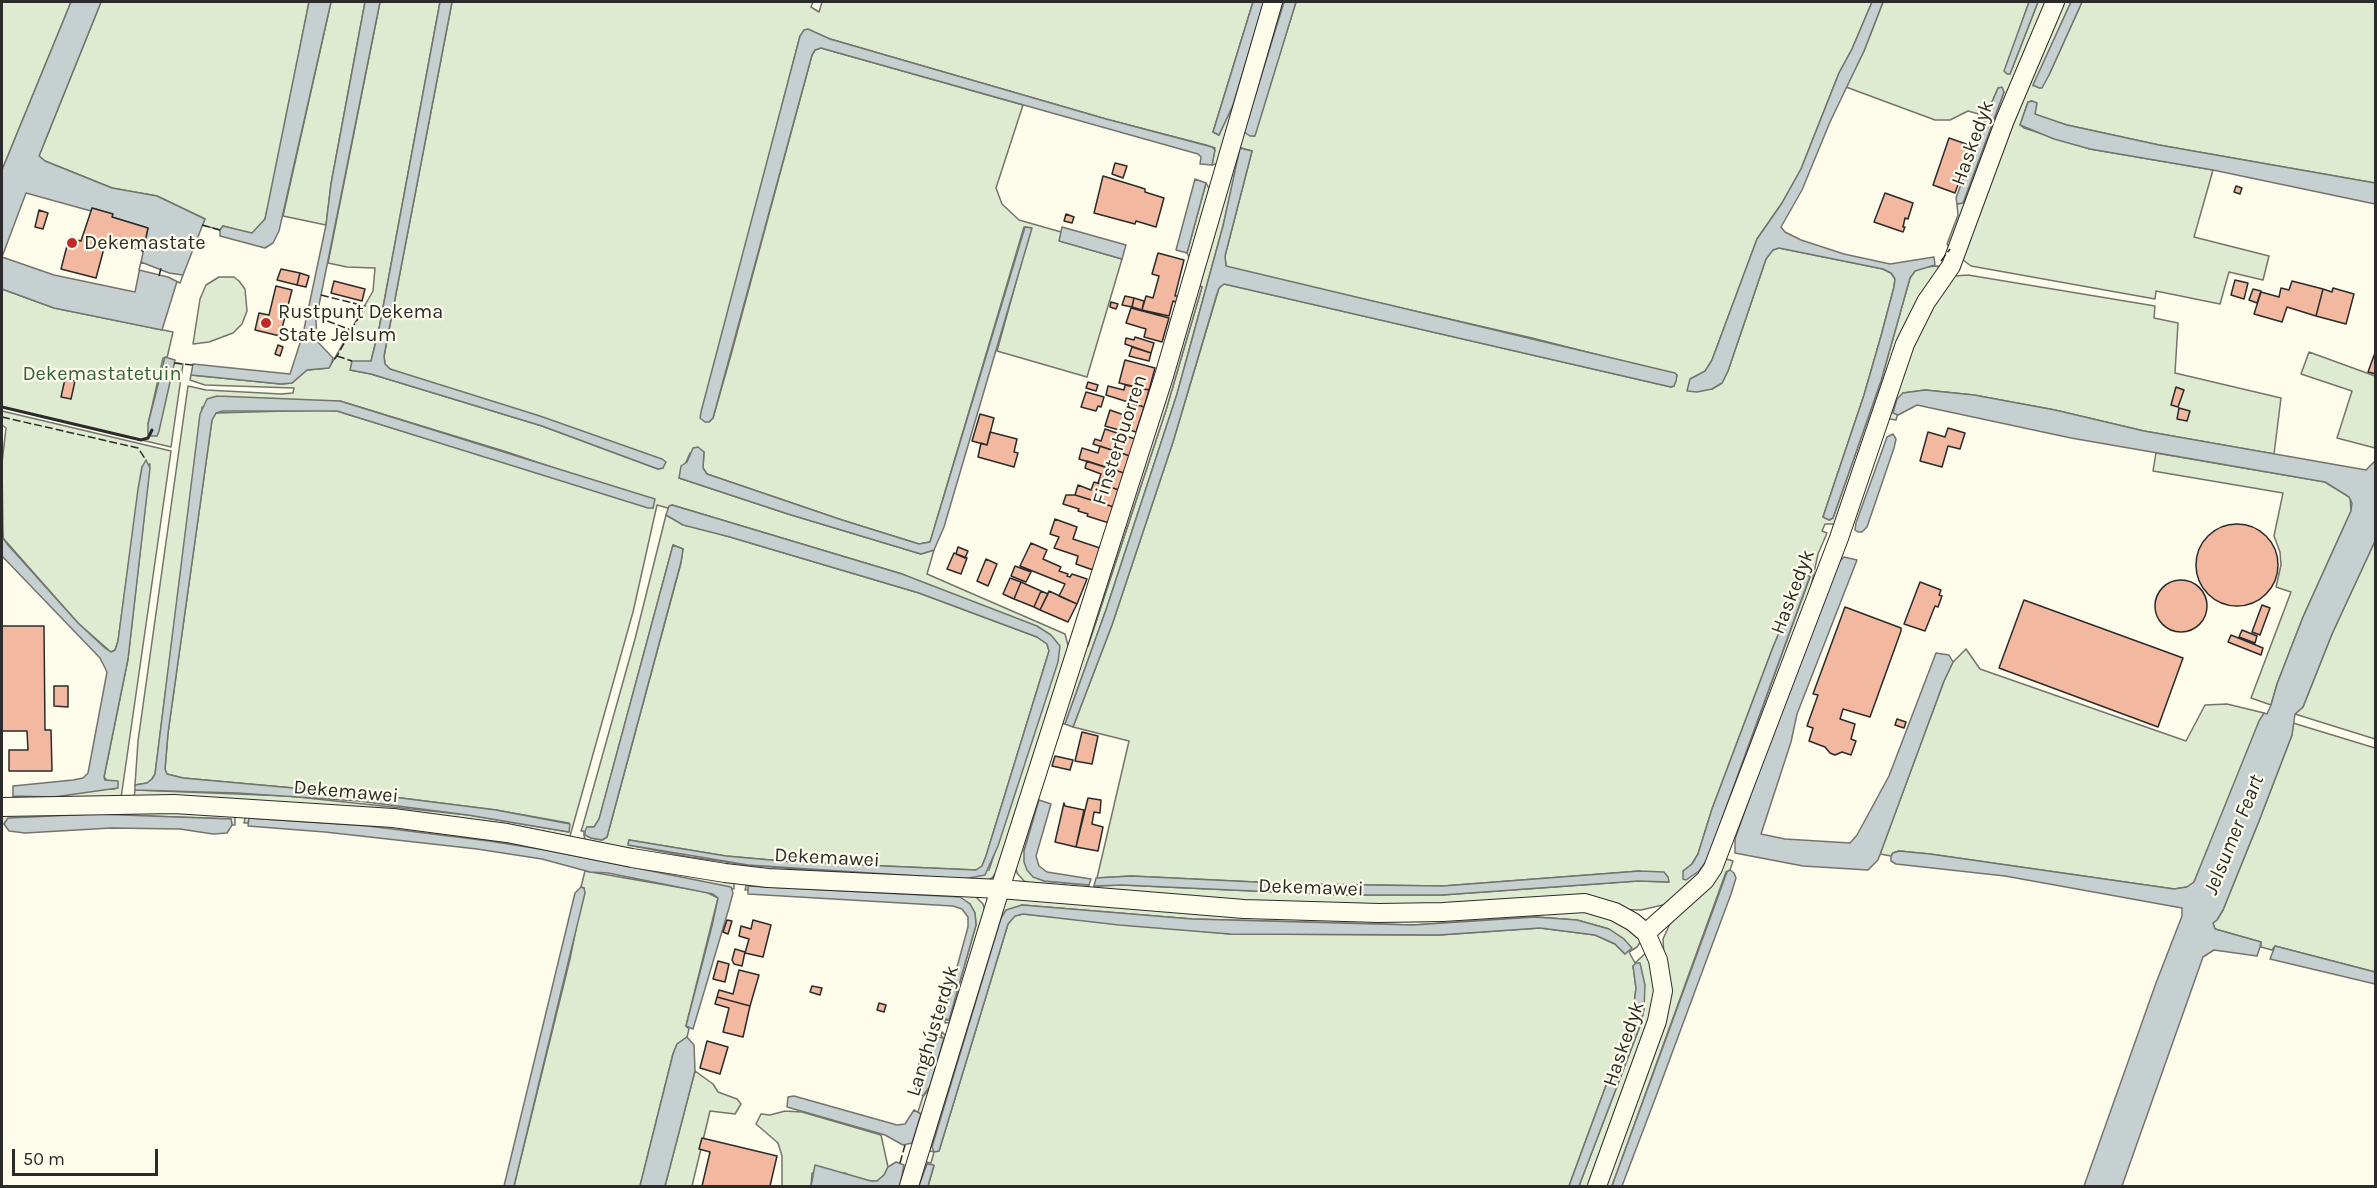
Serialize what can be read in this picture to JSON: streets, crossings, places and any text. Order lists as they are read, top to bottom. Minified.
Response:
{"streets":{"street":["Haskedyk","Finsterbuorren","Dekemawei","Langhústerdyk"]},"crossings":[["Haskedyk","Dekemawei"],["Finsterbuorren","Dekemawei"],["Finsterbuorren","Langhústerdyk"],["Dekemawei","Langhústerdyk"]],"water":["Jelsumer Feart"],"parks":["Dekemastatetuin"],"places":["Dekemastate","Rustpunt Dekema State Jelsum"],"scale_bar":"50 m"}
